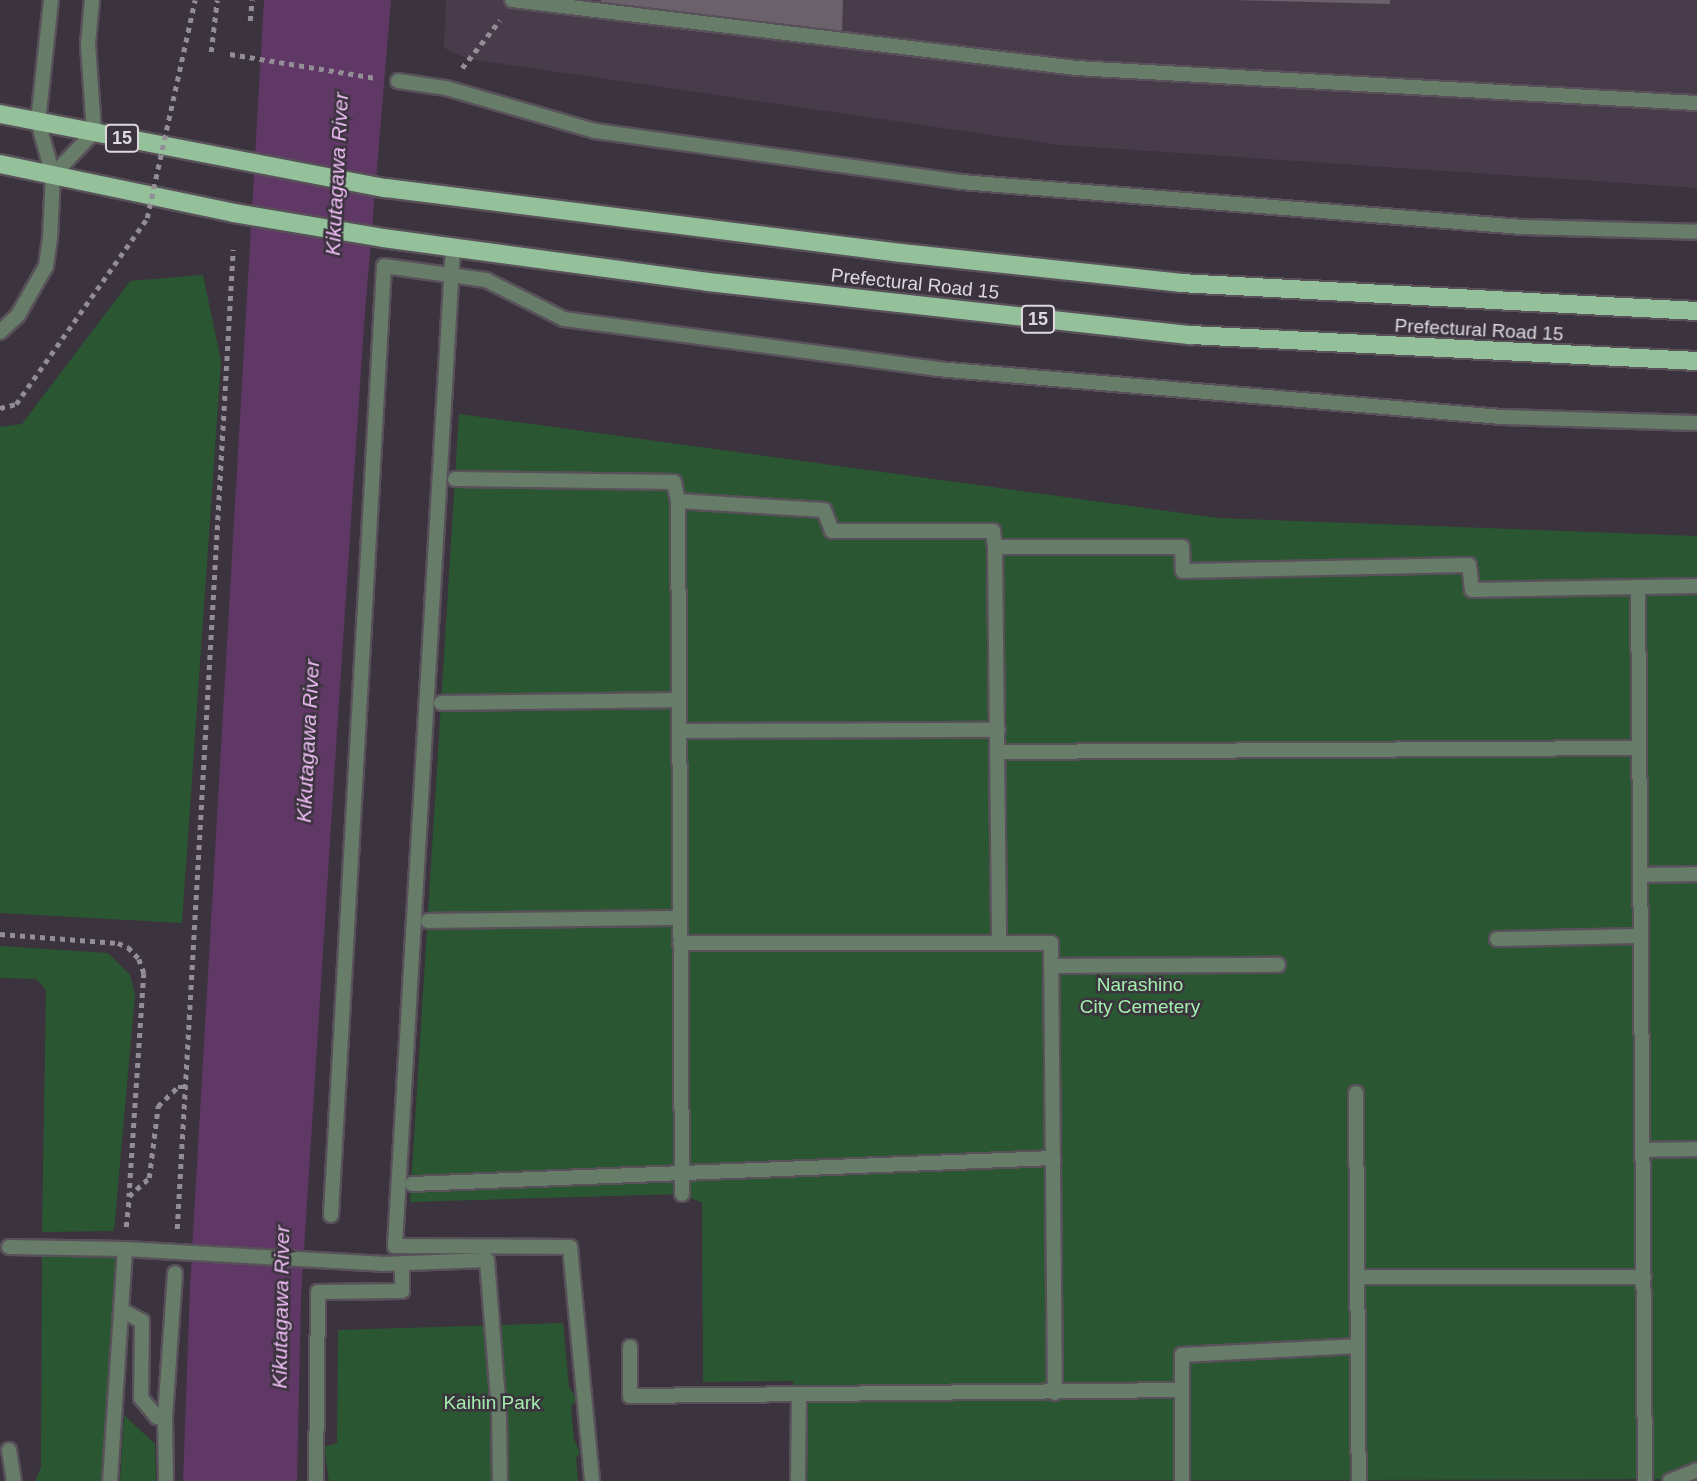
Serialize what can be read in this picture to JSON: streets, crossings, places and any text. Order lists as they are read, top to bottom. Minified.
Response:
{"streets":{"main road":["15","Prefectural Road 15"]},"crossings":[["15","Prefectural Road 15"]],"water":["Kikutagawa River"],"parks":["Narashino City Cemetery","Kaihin Park"]}
